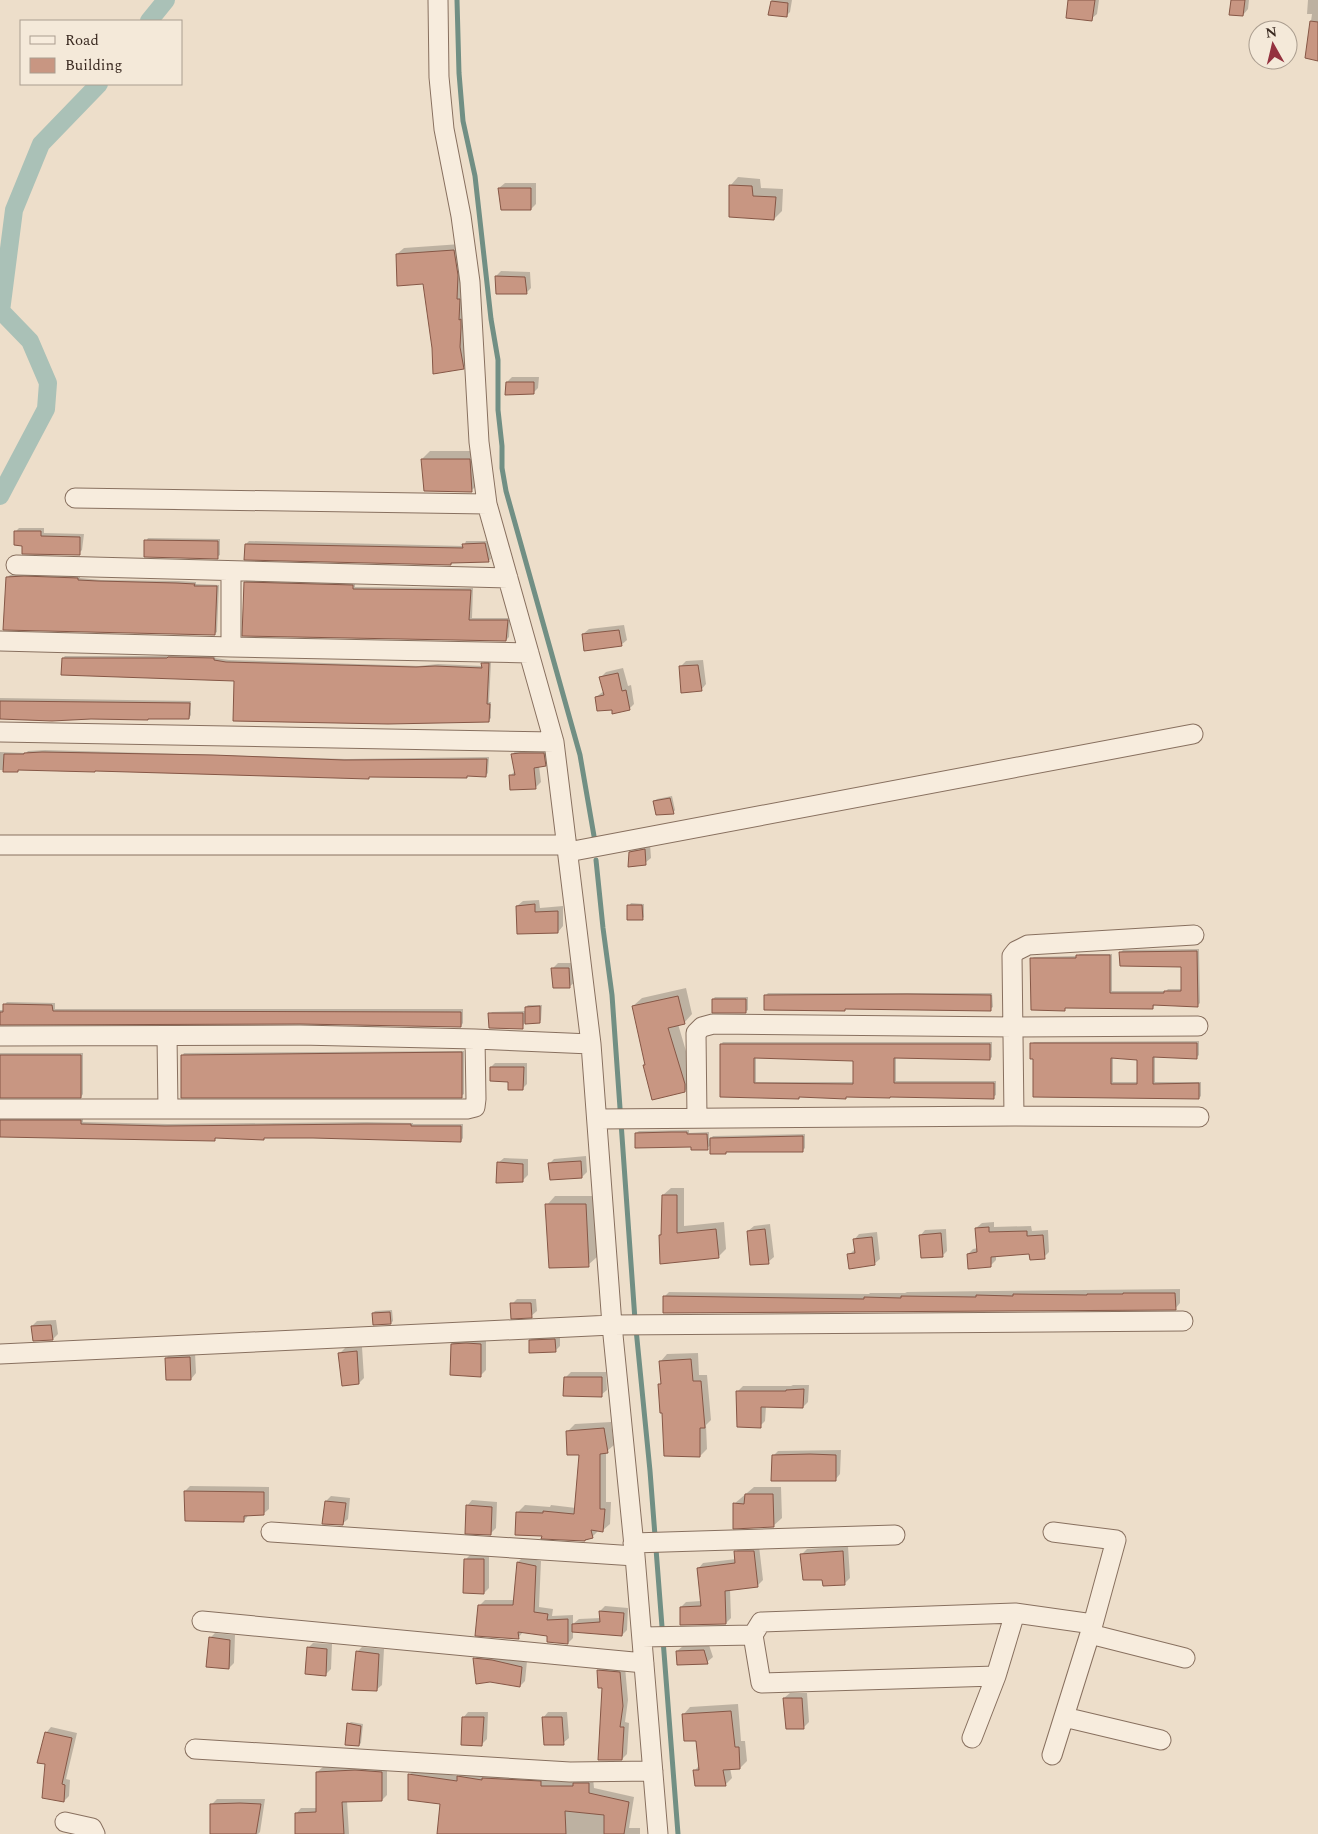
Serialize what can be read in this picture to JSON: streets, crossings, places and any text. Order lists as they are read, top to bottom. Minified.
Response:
{"legend":["Road","Building"],"north":"top"}
